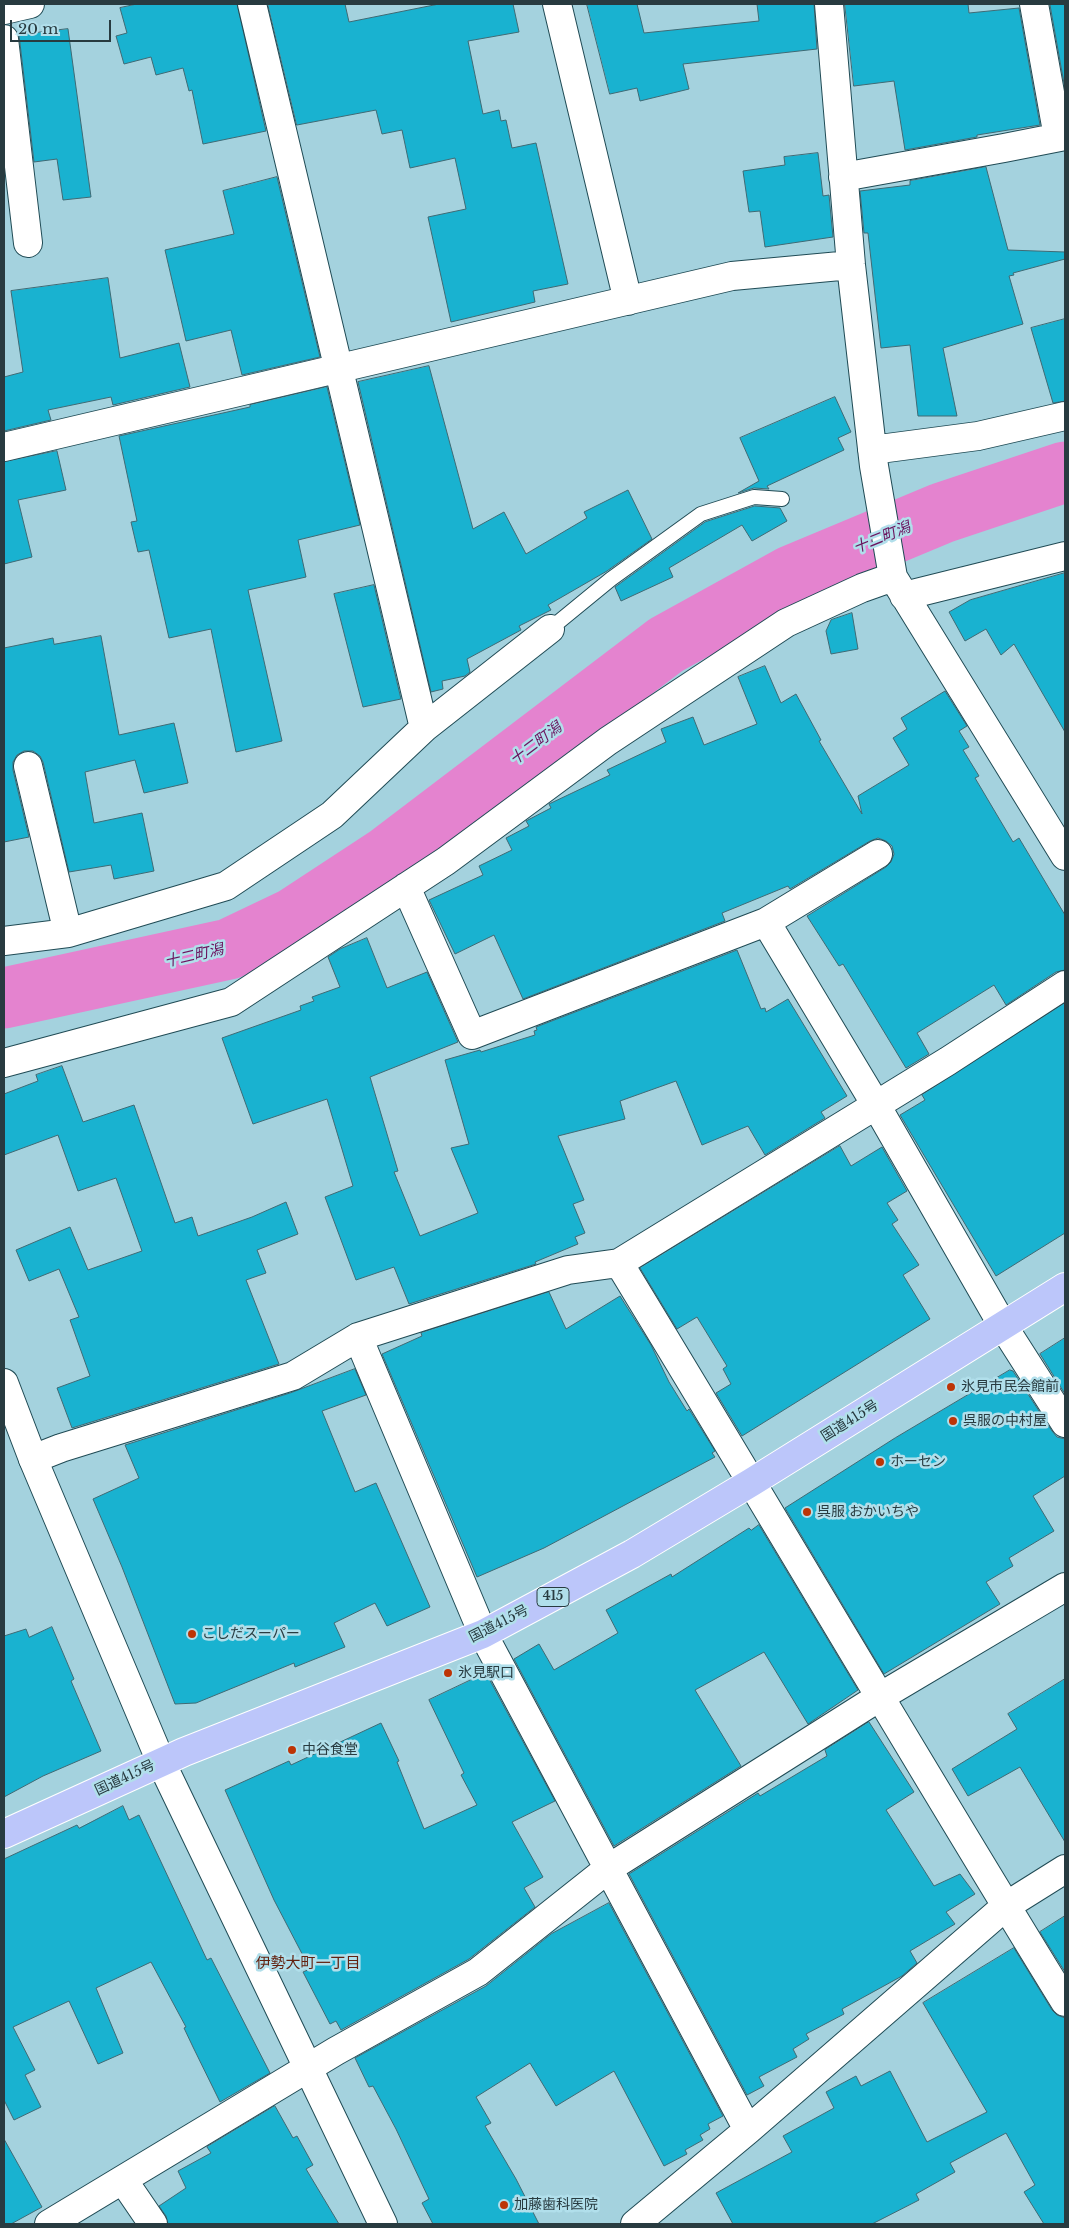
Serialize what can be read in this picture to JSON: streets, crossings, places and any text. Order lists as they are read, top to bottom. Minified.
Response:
{"streets":{"highway":["国道415号","415"]},"districts":["伊勢大町一丁目"],"water":["十二町潟"],"places":["氷見市民会館前","呉服の中村屋","ホーセン","呉服 おかいちや","こしだスーパー","氷見駅口","中谷食堂","加藤歯科医院"],"scale_bar":"20 m"}
